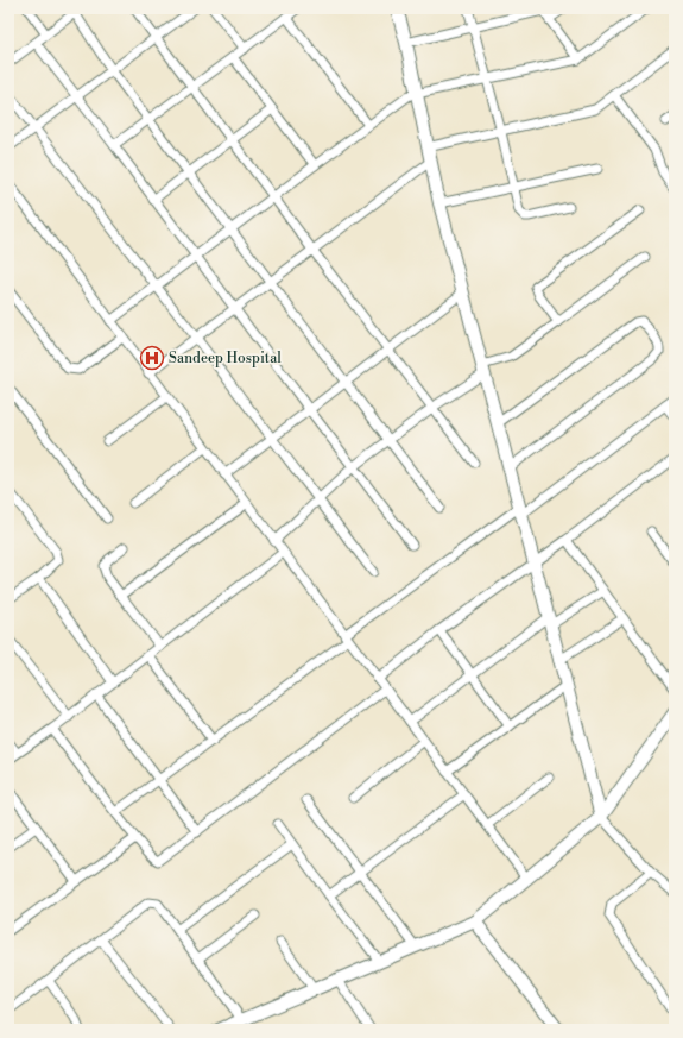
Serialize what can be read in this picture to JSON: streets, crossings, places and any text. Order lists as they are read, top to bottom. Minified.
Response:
{"places":{"hospital":["Sandeep Hospital"]}}
